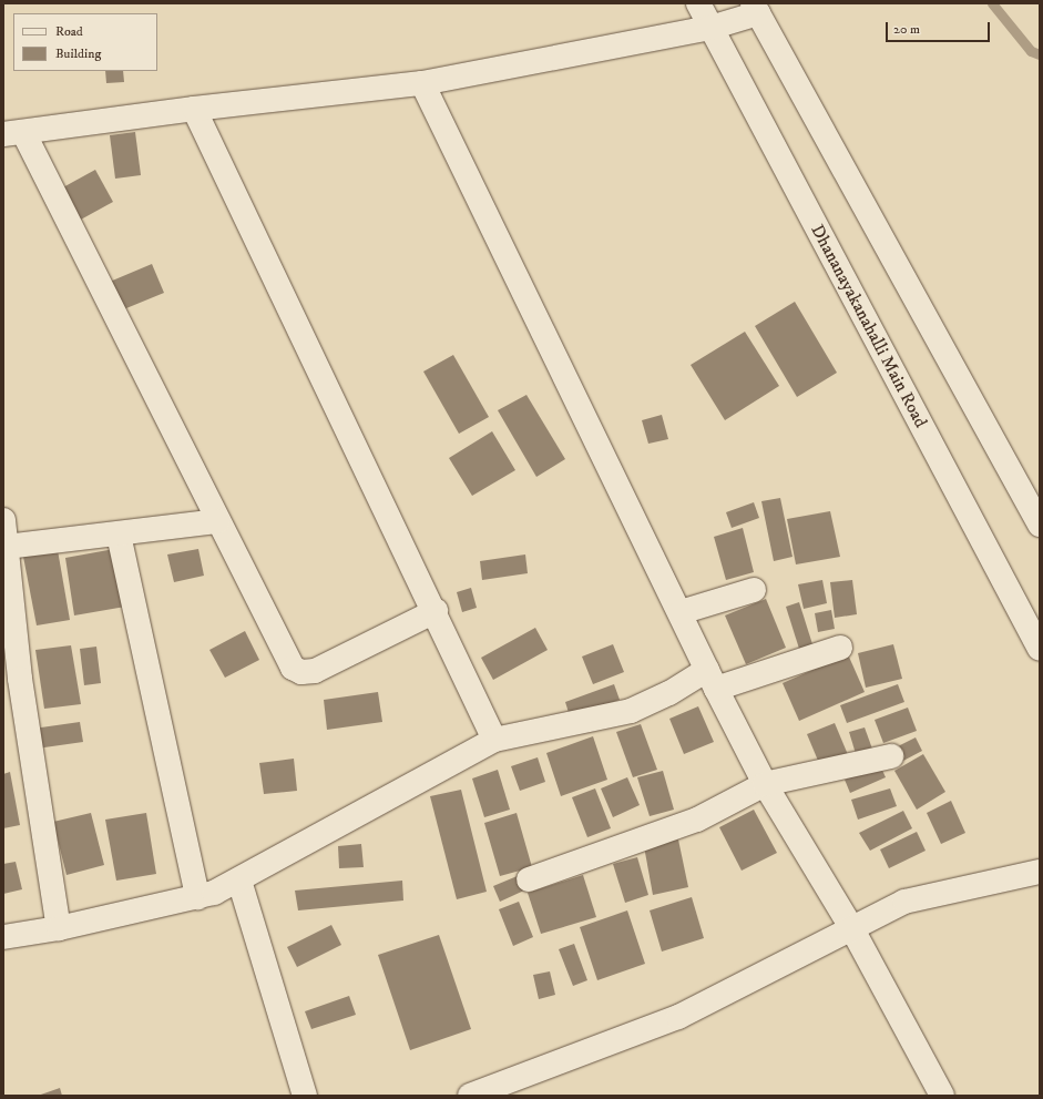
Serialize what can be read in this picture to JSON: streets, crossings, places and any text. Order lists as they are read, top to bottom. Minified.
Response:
{"streets":{"street":["Dhananayakanahalli Main Road"]},"legend":["Road","Building"],"scale_bar":"20 m"}
